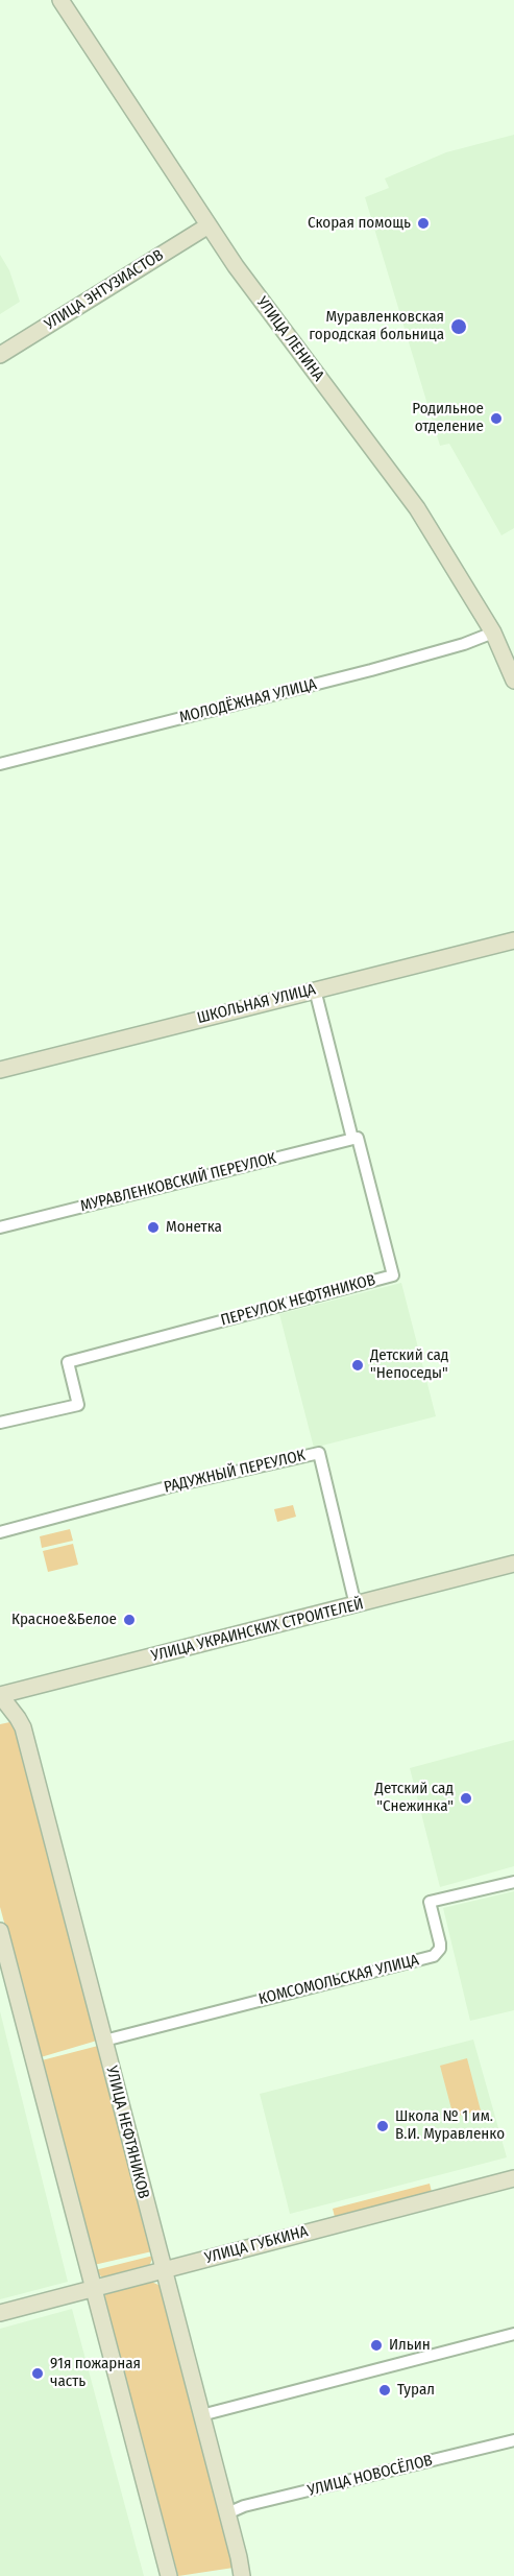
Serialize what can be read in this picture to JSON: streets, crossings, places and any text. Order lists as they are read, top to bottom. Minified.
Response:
{"streets":{"main road":["УЛИЦА ЭНТУЗИАСТОВ","УЛИЦА ЛЕНИНА","ШКОЛЬНАЯ УЛИЦА","УЛИЦА УКРАИНСКИХ СТРОИТЕЛЕЙ","УЛИЦА НЕФТЯНИКОВ","УЛИЦА ГУБКИНА"],"street":["МОЛОДЁЖНАЯ УЛИЦА","МУРАВЛЕНКОВСКИЙ ПЕРЕУЛОК","ПЕРЕУЛОК НЕФТЯНИКОВ","РАДУЖНЫЙ ПЕРЕУЛОК","КОМСОМОЛЬСКАЯ УЛИЦА","УЛИЦА НОВОСЁЛОВ"]},"crossings":[["УЛИЦА ЭНТУЗИАСТОВ","УЛИЦА ЛЕНИНА"],["УЛИЦА ЛЕНИНА","МОЛОДЁЖНАЯ УЛИЦА"],["ШКОЛЬНАЯ УЛИЦА","ПЕРЕУЛОК НЕФТЯНИКОВ"],["МУРАВЛЕНКОВСКИЙ ПЕРЕУЛОК","ПЕРЕУЛОК НЕФТЯНИКОВ"],["РАДУЖНЫЙ ПЕРЕУЛОК","УЛИЦА УКРАИНСКИХ СТРОИТЕЛЕЙ"],["УЛИЦА УКРАИНСКИХ СТРОИТЕЛЕЙ","УЛИЦА НЕФТЯНИКОВ"],["КОМСОМОЛЬСКАЯ УЛИЦА","УЛИЦА НЕФТЯНИКОВ"],["УЛИЦА НЕФТЯНИКОВ","УЛИЦА ГУБКИНА"],["УЛИЦА НЕФТЯНИКОВ","УЛИЦА НОВОСЁЛОВ"]],"places":["Скорая помощь","Муравленковская городская больница","Родильное отделение","Монетка","Детский сад \"Непоседы\"","Красное&Белое","Детский сад \"Снежинка\"","Школа № 1 им. В.И. Муравленко","Ильин","91я пожарная часть","Турал"]}
